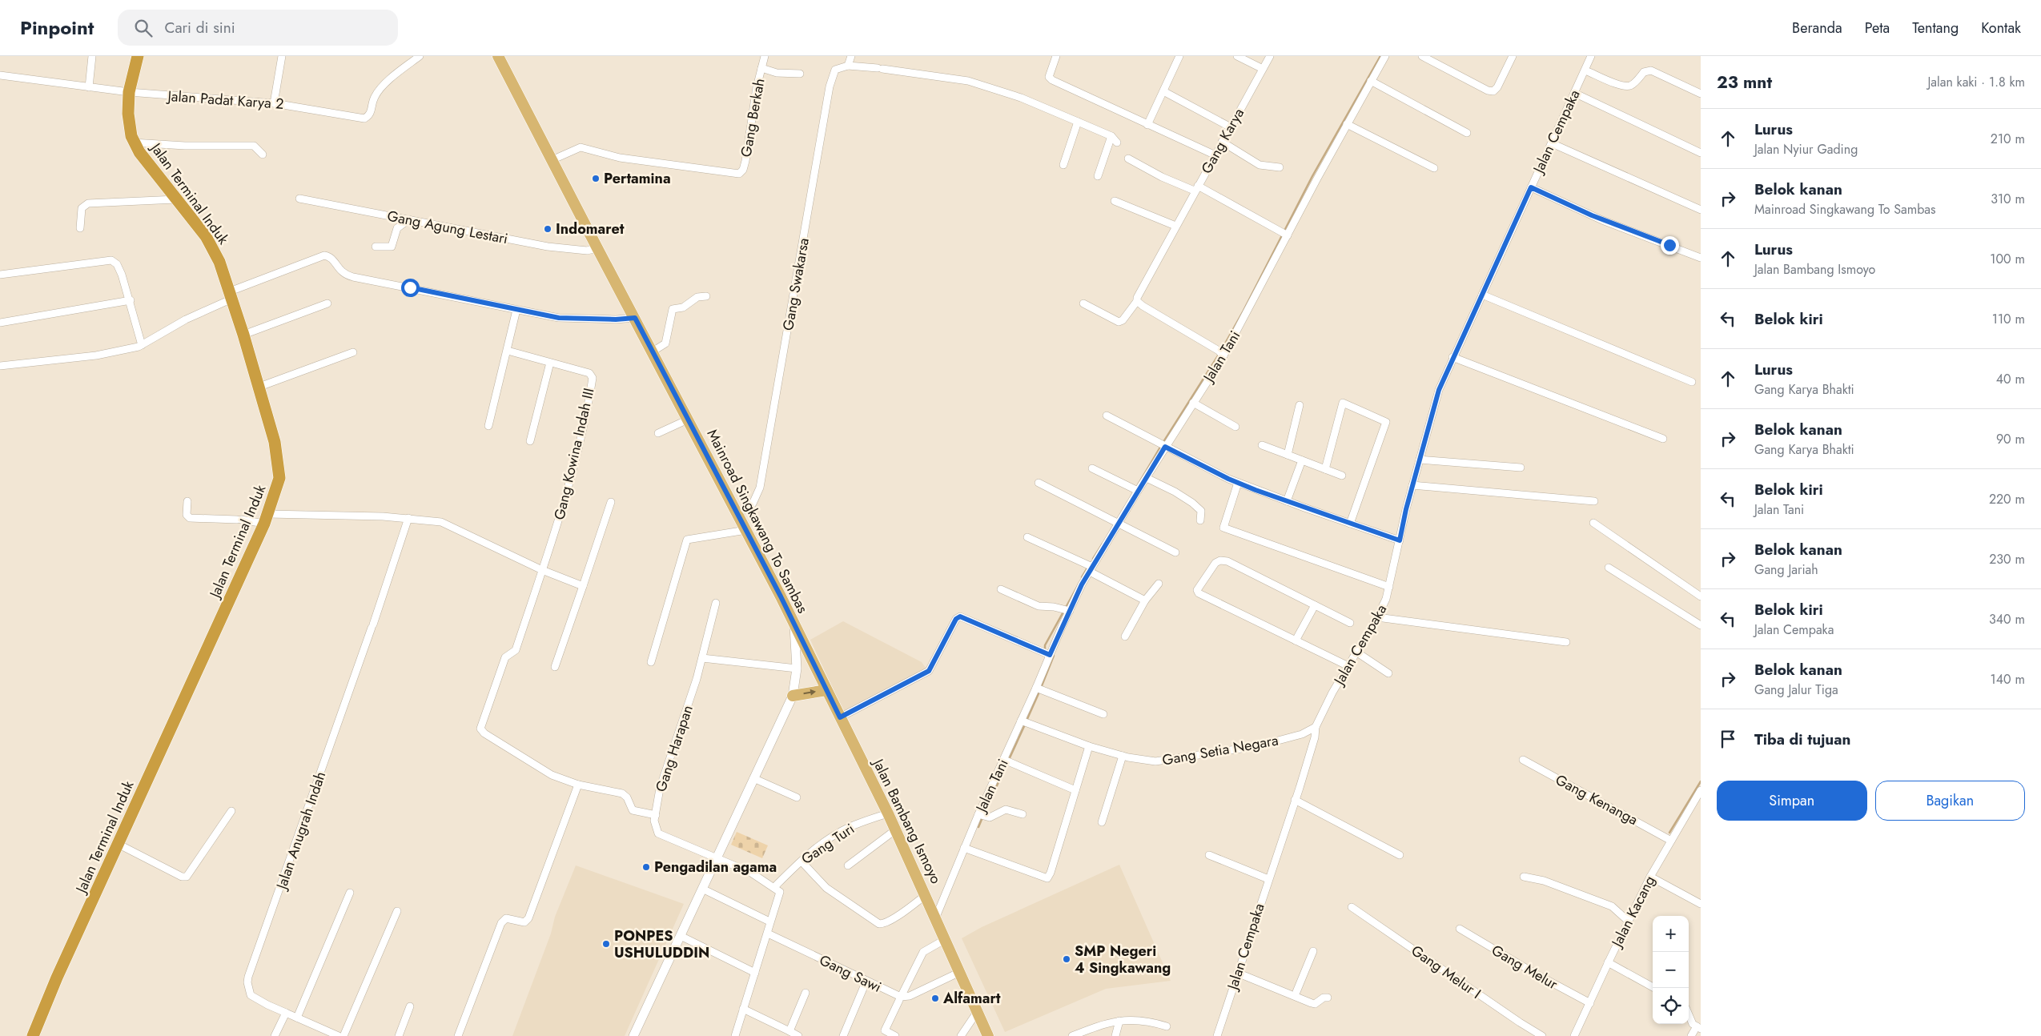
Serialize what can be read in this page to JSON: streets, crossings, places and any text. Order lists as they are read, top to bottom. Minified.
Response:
{"streets":{"highway":["Jalan Terminal Induk"],"main road":["Mainroad Singkawang To Sambas","Jalan Bambang Ismoyo"],"street":["Jalan Padat Karya 2","Gang Berkah","Jalan Cempaka","Gang Karya","Gang Agung Lestari","Gang Swakarsa","Jalan Tani","Gang Kowina Indah III","Gang Harapan","Gang Setia Negara","Gang Kenanga","Jalan Anugrah Indah","Gang Turi","Jalan Kacang","Gang Melur","Gang Melur I","Gang Sawi"]},"crossings":[["Jalan Padat Karya 2","Jalan Terminal Induk"],["Gang Berkah","Mainroad Singkawang To Sambas"],["Jalan Cempaka","Gang Setia Negara"],["Gang Agung Lestari","Mainroad Singkawang To Sambas"],["Gang Swakarsa","Mainroad Singkawang To Sambas"],["Jalan Tani","Gang Setia Negara"],["Jalan Tani","Jalan Bambang Ismoyo"],["Mainroad Singkawang To Sambas","Gang Harapan"],["Mainroad Singkawang To Sambas","Jalan Bambang Ismoyo"],["Gang Kenanga","Jalan Kacang"],["Jalan Bambang Ismoyo","Gang Turi"],["Jalan Kacang","Gang Melur"]],"places":["Pertamina","Indomaret","Pengadilan agama","PONPES USHULUDDIN","SMP Negeri 4 Singkawang","Alfamart"],"page":{"header":"Pinpoint","search":"Cari di sini","nav":["Beranda","Peta","Tentang","Kontak"],"heading":["23 mnt","Jalan kaki · 1.8 km"],"list":[["Lurus","Jalan Nyiur Gading","210 m"],["Belok kanan","Mainroad Singkawang To Sambas","310 m"],["Lurus","Jalan Bambang Ismoyo","100 m"],["Belok kiri","110 m"],["Lurus","Gang Karya Bhakti","40 m"],["Belok kanan","Gang Karya Bhakti","90 m"],["Belok kiri","Jalan Tani","220 m"],["Belok kanan","Gang Jariah","230 m"],["Belok kiri","Jalan Cempaka","340 m"],["Belok kanan","Gang Jalur Tiga","140 m"],"Tiba di tujuan"],"buttons":["Simpan","Bagikan"],"map_buttons":["+","−"]}}
